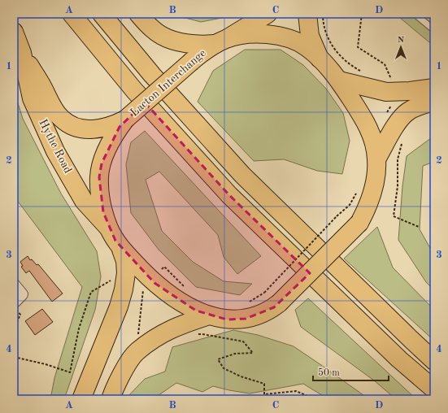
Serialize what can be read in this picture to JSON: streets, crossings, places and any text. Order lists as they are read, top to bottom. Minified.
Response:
{"streets":{"main road":["Lacton Interchange","Hythe Road"]},"crossings":[["Lacton Interchange","Hythe Road"]],"scale_bar":"50 m","north":"top","grid":{"columns":["A","B","C","D"],"rows":["1","2","3","4"]}}
